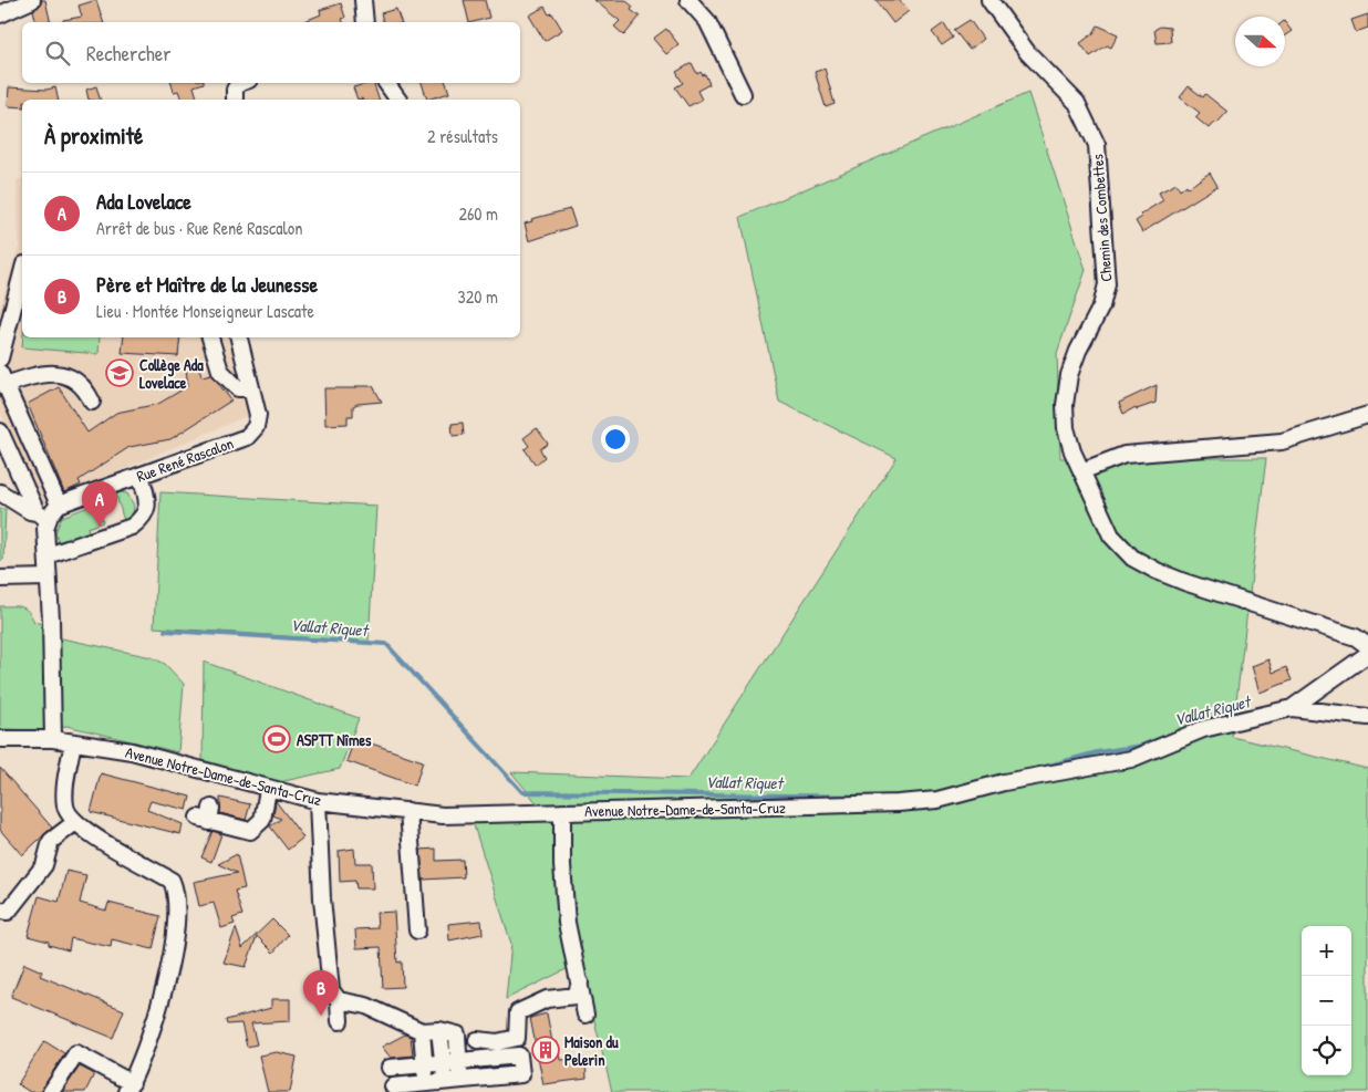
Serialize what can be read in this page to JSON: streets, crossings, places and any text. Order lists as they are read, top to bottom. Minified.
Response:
{"streets":{"street":["Chemin des Combettes","Rue René Rascalon","Avenue Notre-Dame-de-Santa-Cruz"]},"water":["Vallat Riquet"],"places":{"school or university":["Collège Ada Lovelace"],"sports":["ASPTT Nîmes"],"building":["Maison du Pelerin"]},"north":"right","page":{"search":"Rechercher","heading":["À proximité","2 résultats"],"list":[{"mark":"A","name":"Ada Lovelace","note":"Arrêt de bus · Rue René Rascalon","value":"260 m"},{"mark":"B","name":"Père et Maître de la Jeunesse","note":"Lieu · Montée Monseigneur Lascate","value":"320 m"}],"pins":["A","B"],"map_buttons":["+","−"]}}
